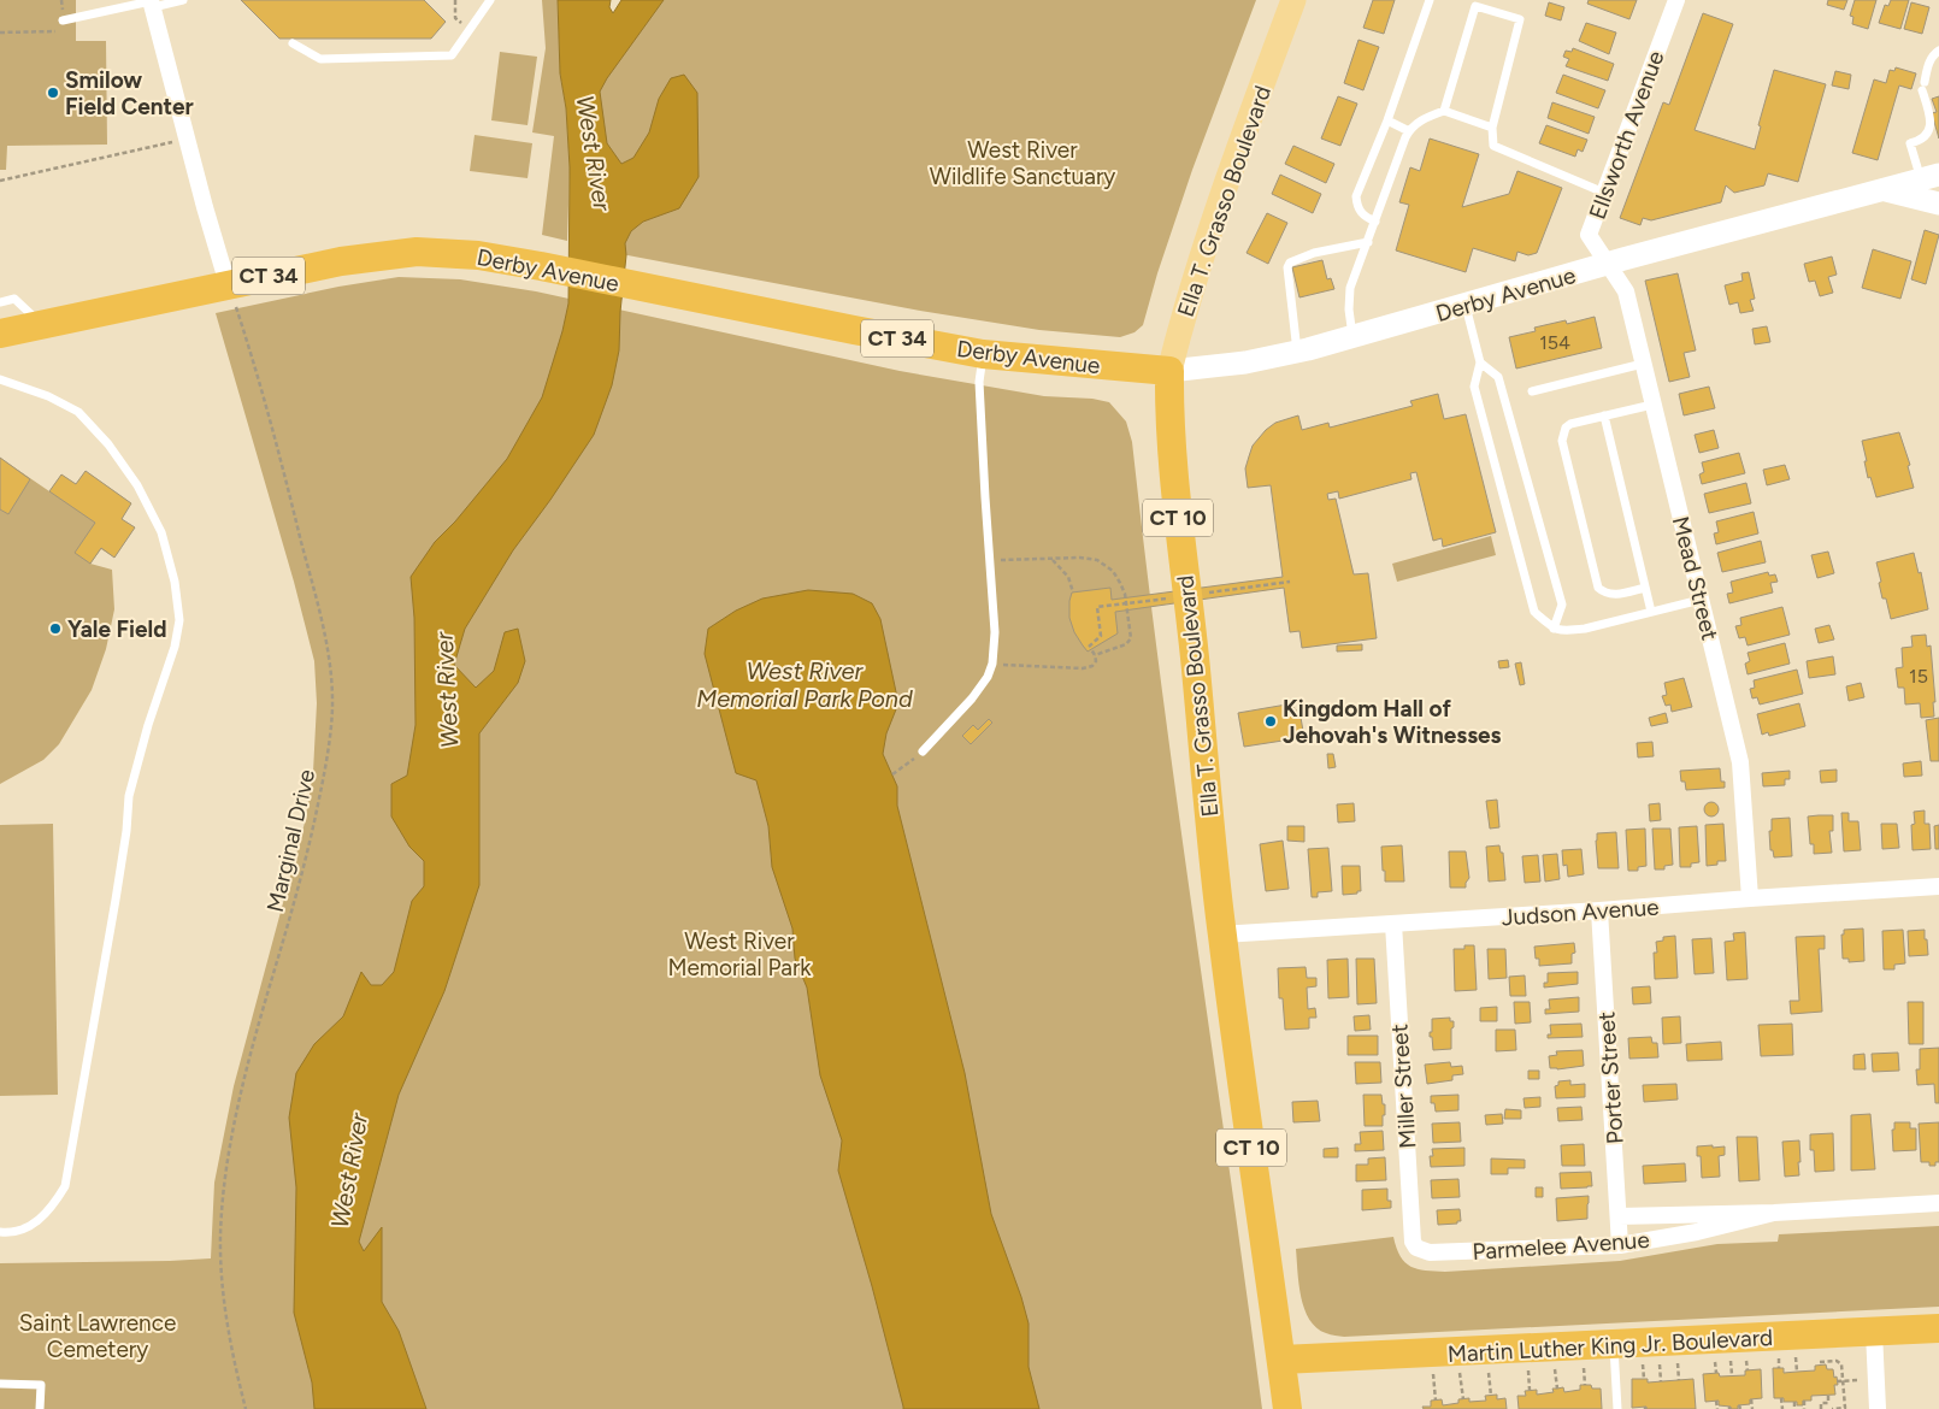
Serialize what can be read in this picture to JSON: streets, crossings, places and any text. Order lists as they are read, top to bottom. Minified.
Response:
{"streets":{"highway":["Ella T. Grasso Boulevard","Derby Avenue","CT 34","CT 10","Martin Luther King Jr. Boulevard"],"street":["Ellsworth Avenue","Mead Street","Judson Avenue","Porter Street","Miller Street","Parmelee Avenue"],"path":["Marginal Drive"]},"crossings":[["Ellsworth Avenue","Derby Avenue"],["Ellsworth Avenue","Mead Street"],["Ella T. Grasso Boulevard","Derby Avenue"],["Ella T. Grasso Boulevard","Judson Avenue"],["Ella T. Grasso Boulevard","Martin Luther King Jr. Boulevard"],["Derby Avenue","Mead Street"],["Derby Avenue","Marginal Drive"],["Mead Street","Judson Avenue"],["Judson Avenue","Porter Street"],["Judson Avenue","Miller Street"],["Porter Street","Parmelee Avenue"],["Miller Street","Parmelee Avenue"]],"water":["West River","West River Memorial Park Pond"],"parks":["West River Wildlife Sanctuary","West River Memorial Park","Saint Lawrence Cemetery"],"places":["Smilow Field Center","Yale Field","Kingdom Hall of Jehovah's Witnesses"],"house_numbers":["154","15"]}
